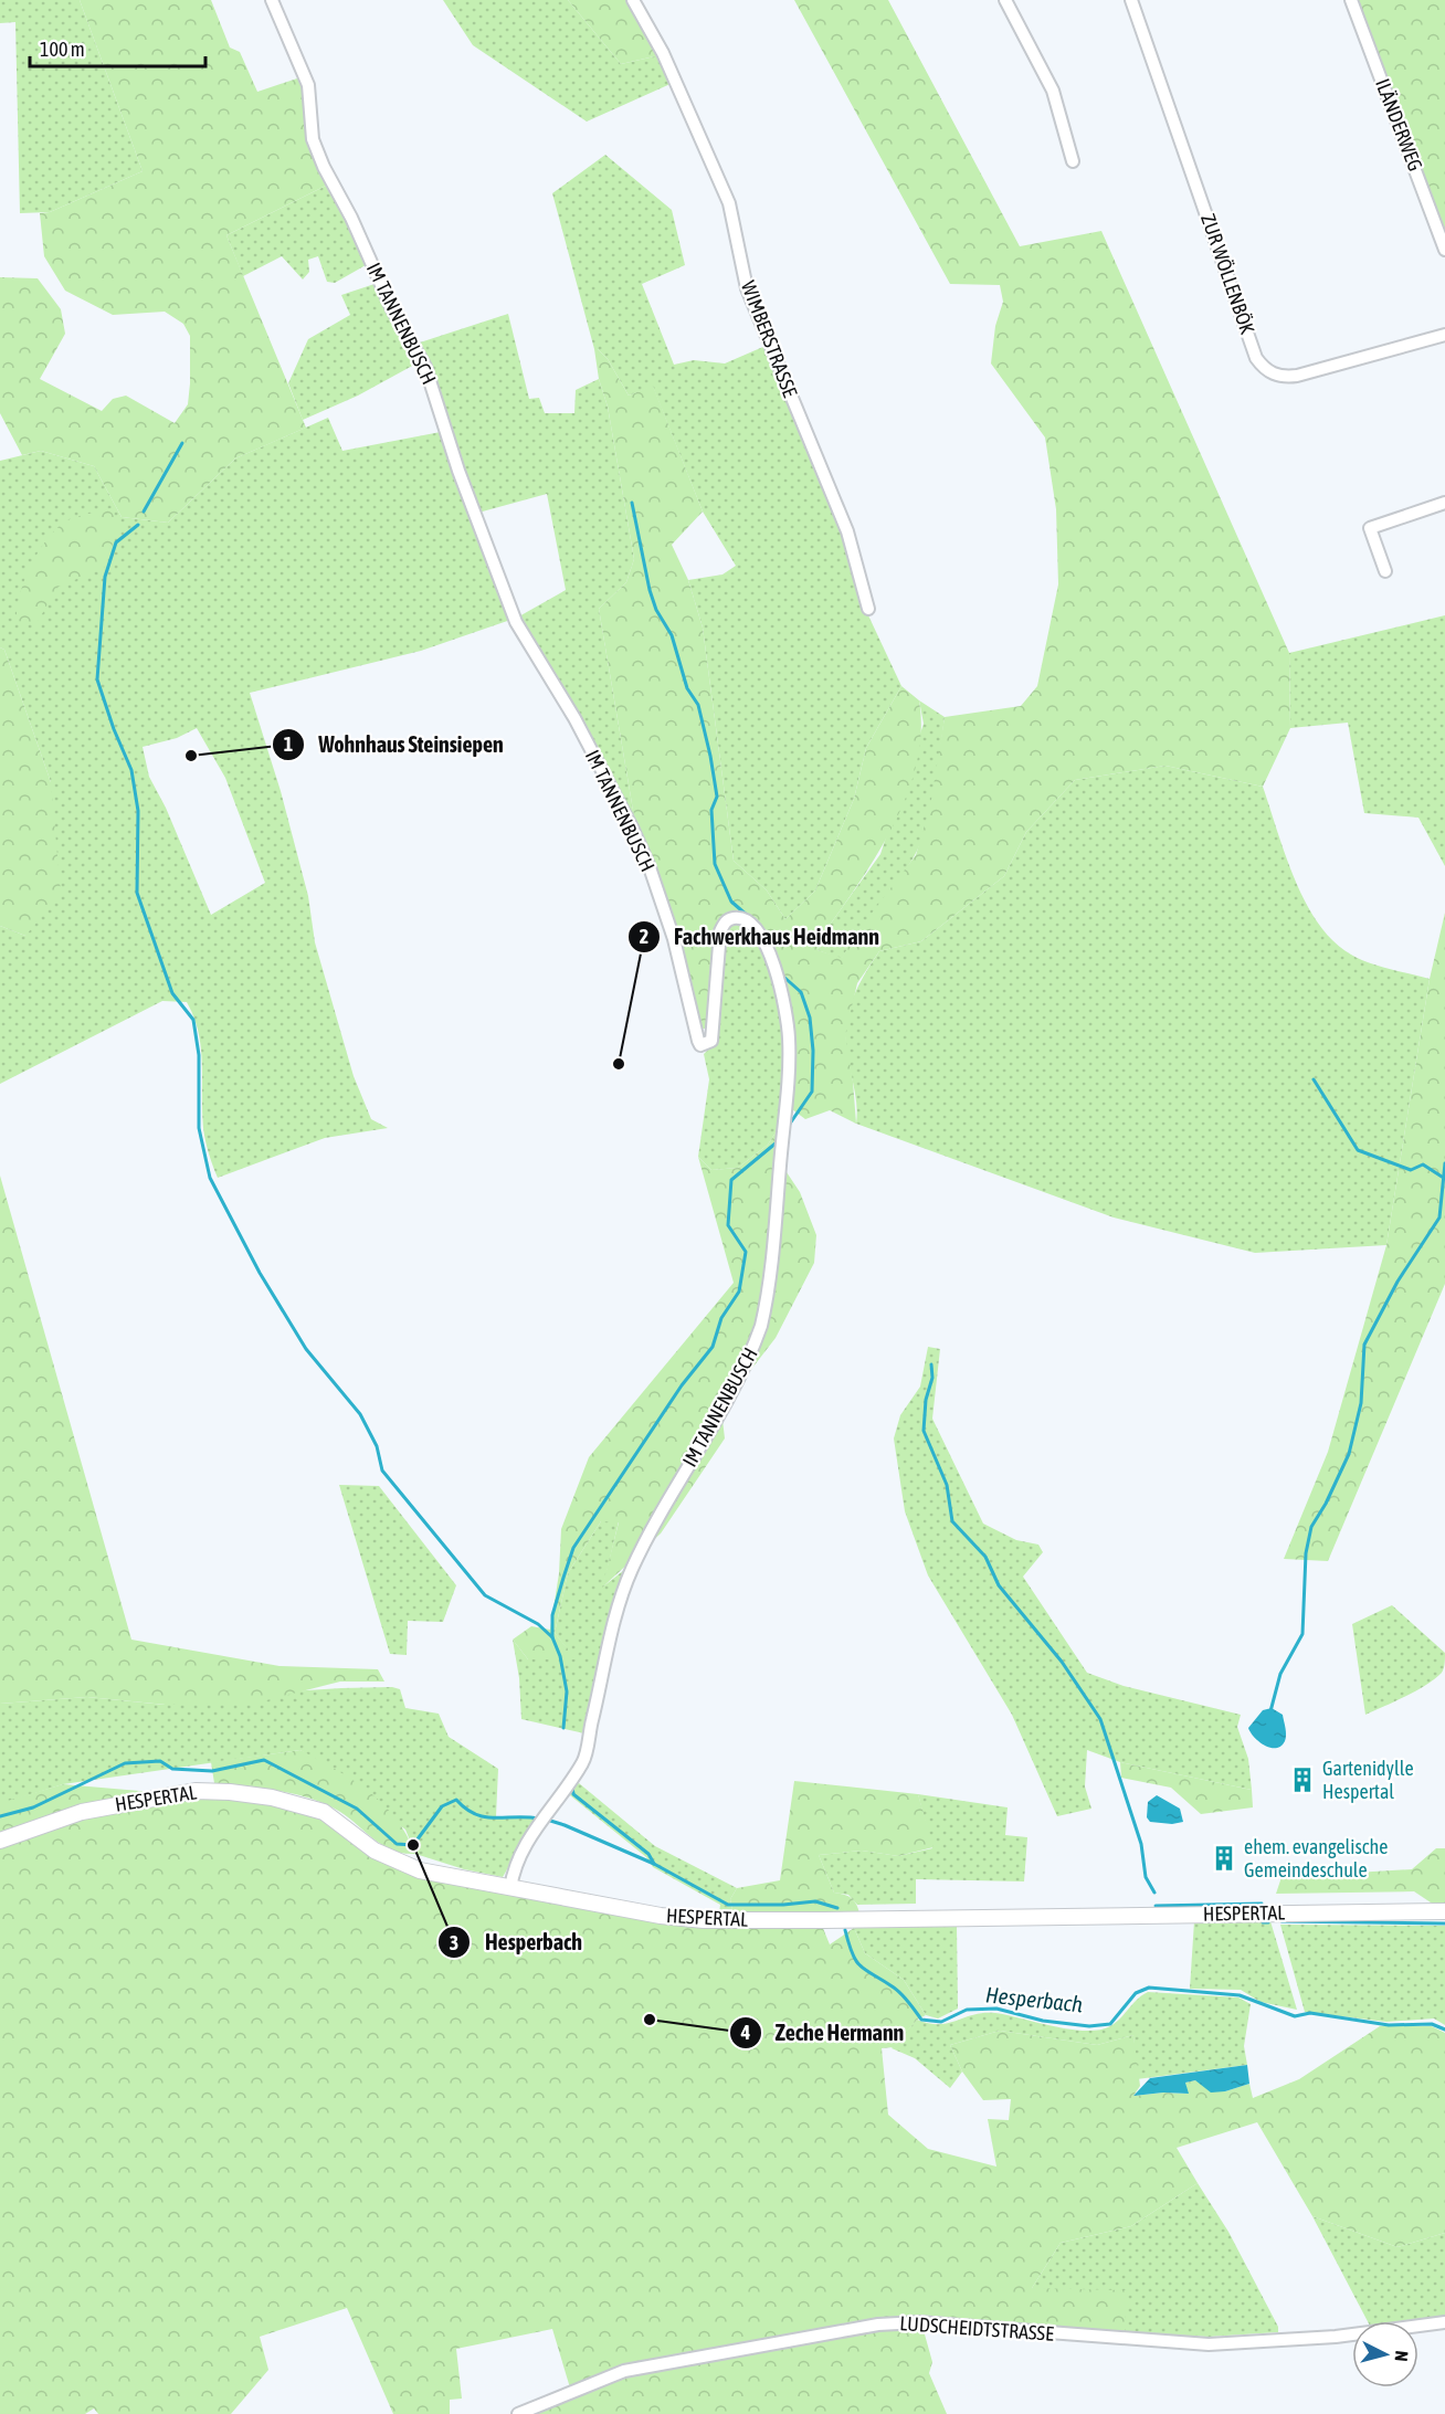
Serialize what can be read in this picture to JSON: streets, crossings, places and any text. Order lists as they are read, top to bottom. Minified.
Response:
{"streets":{"main road":["HESPERTAL"],"street":["ILÄNDERWEG","ZUR WÖLLENBÖK","IM TANNENBUSCH","WIMBERSTRASSE","LUDSCHEIDTSTRASSE"]},"crossings":[["IM TANNENBUSCH","HESPERTAL"]],"water":["Hesperbach"],"places":{"other":["Wohnhaus Steinsiepen","Fachwerkhaus Heidmann","Hesperbach","Zeche Hermann"],"building":["Gartenidylle Hespertal","ehem. evangelische Gemeindeschule"]},"scale_bar":"100 m","north":"right"}
